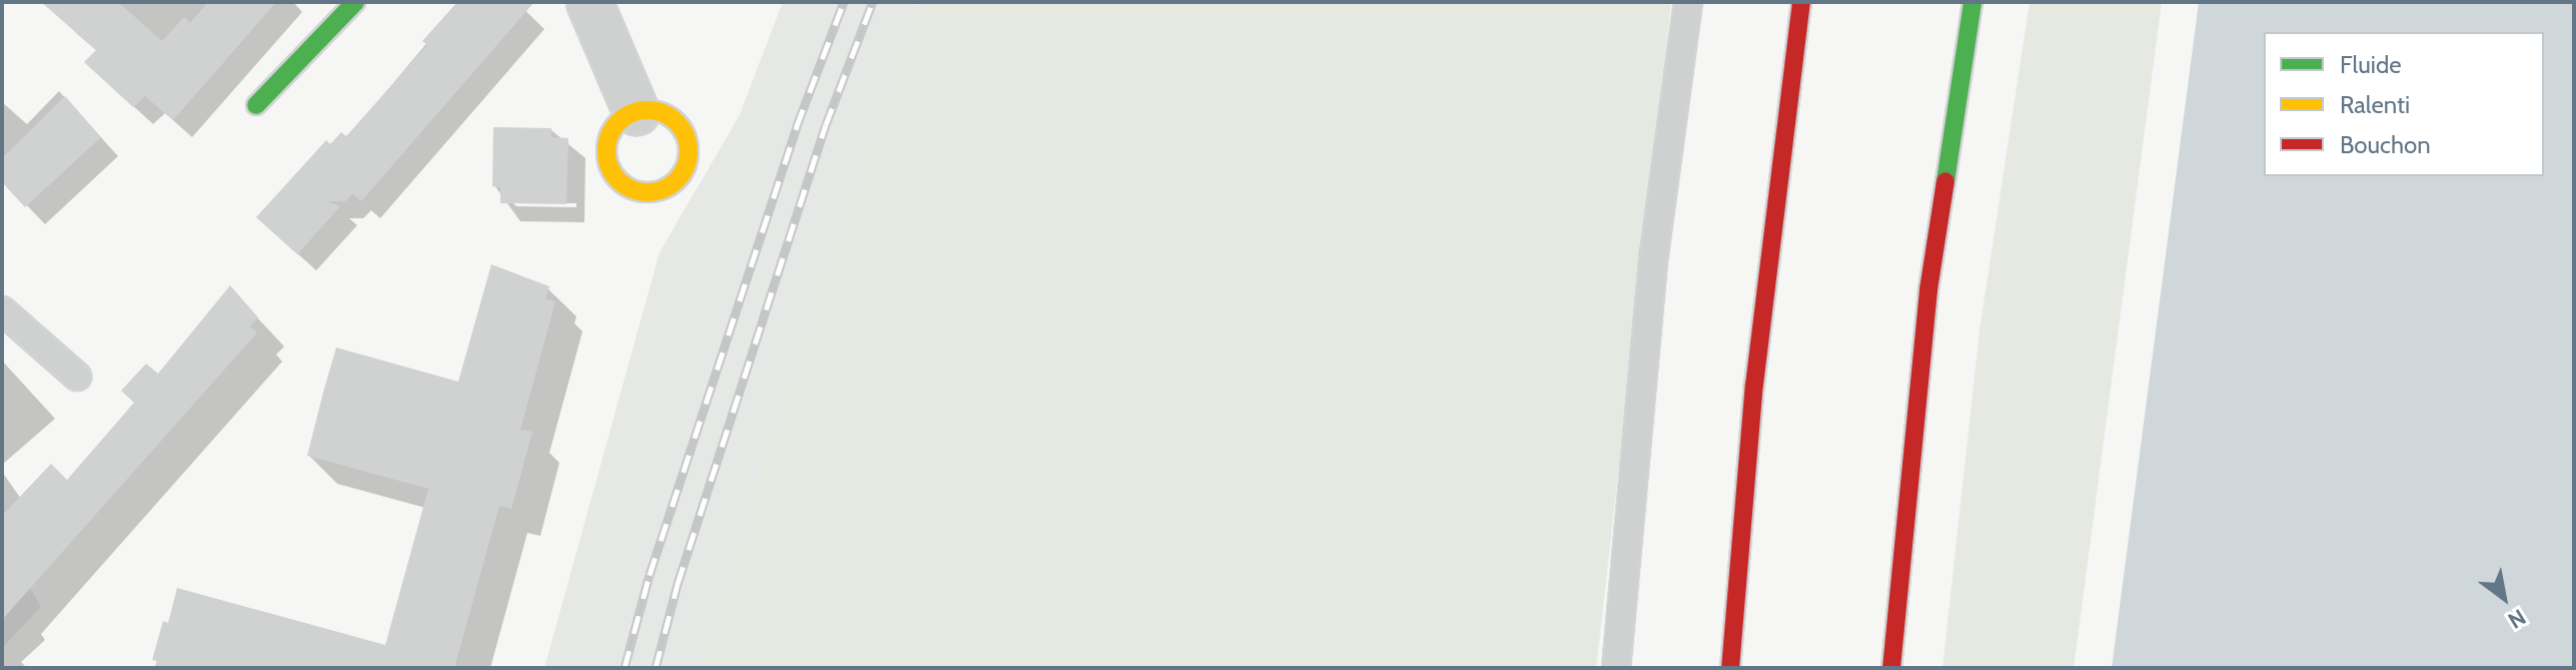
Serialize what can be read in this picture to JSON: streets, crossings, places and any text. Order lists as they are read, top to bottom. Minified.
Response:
{"legend":["Fluide","Ralenti","Bouchon"],"north":"bottom right"}
